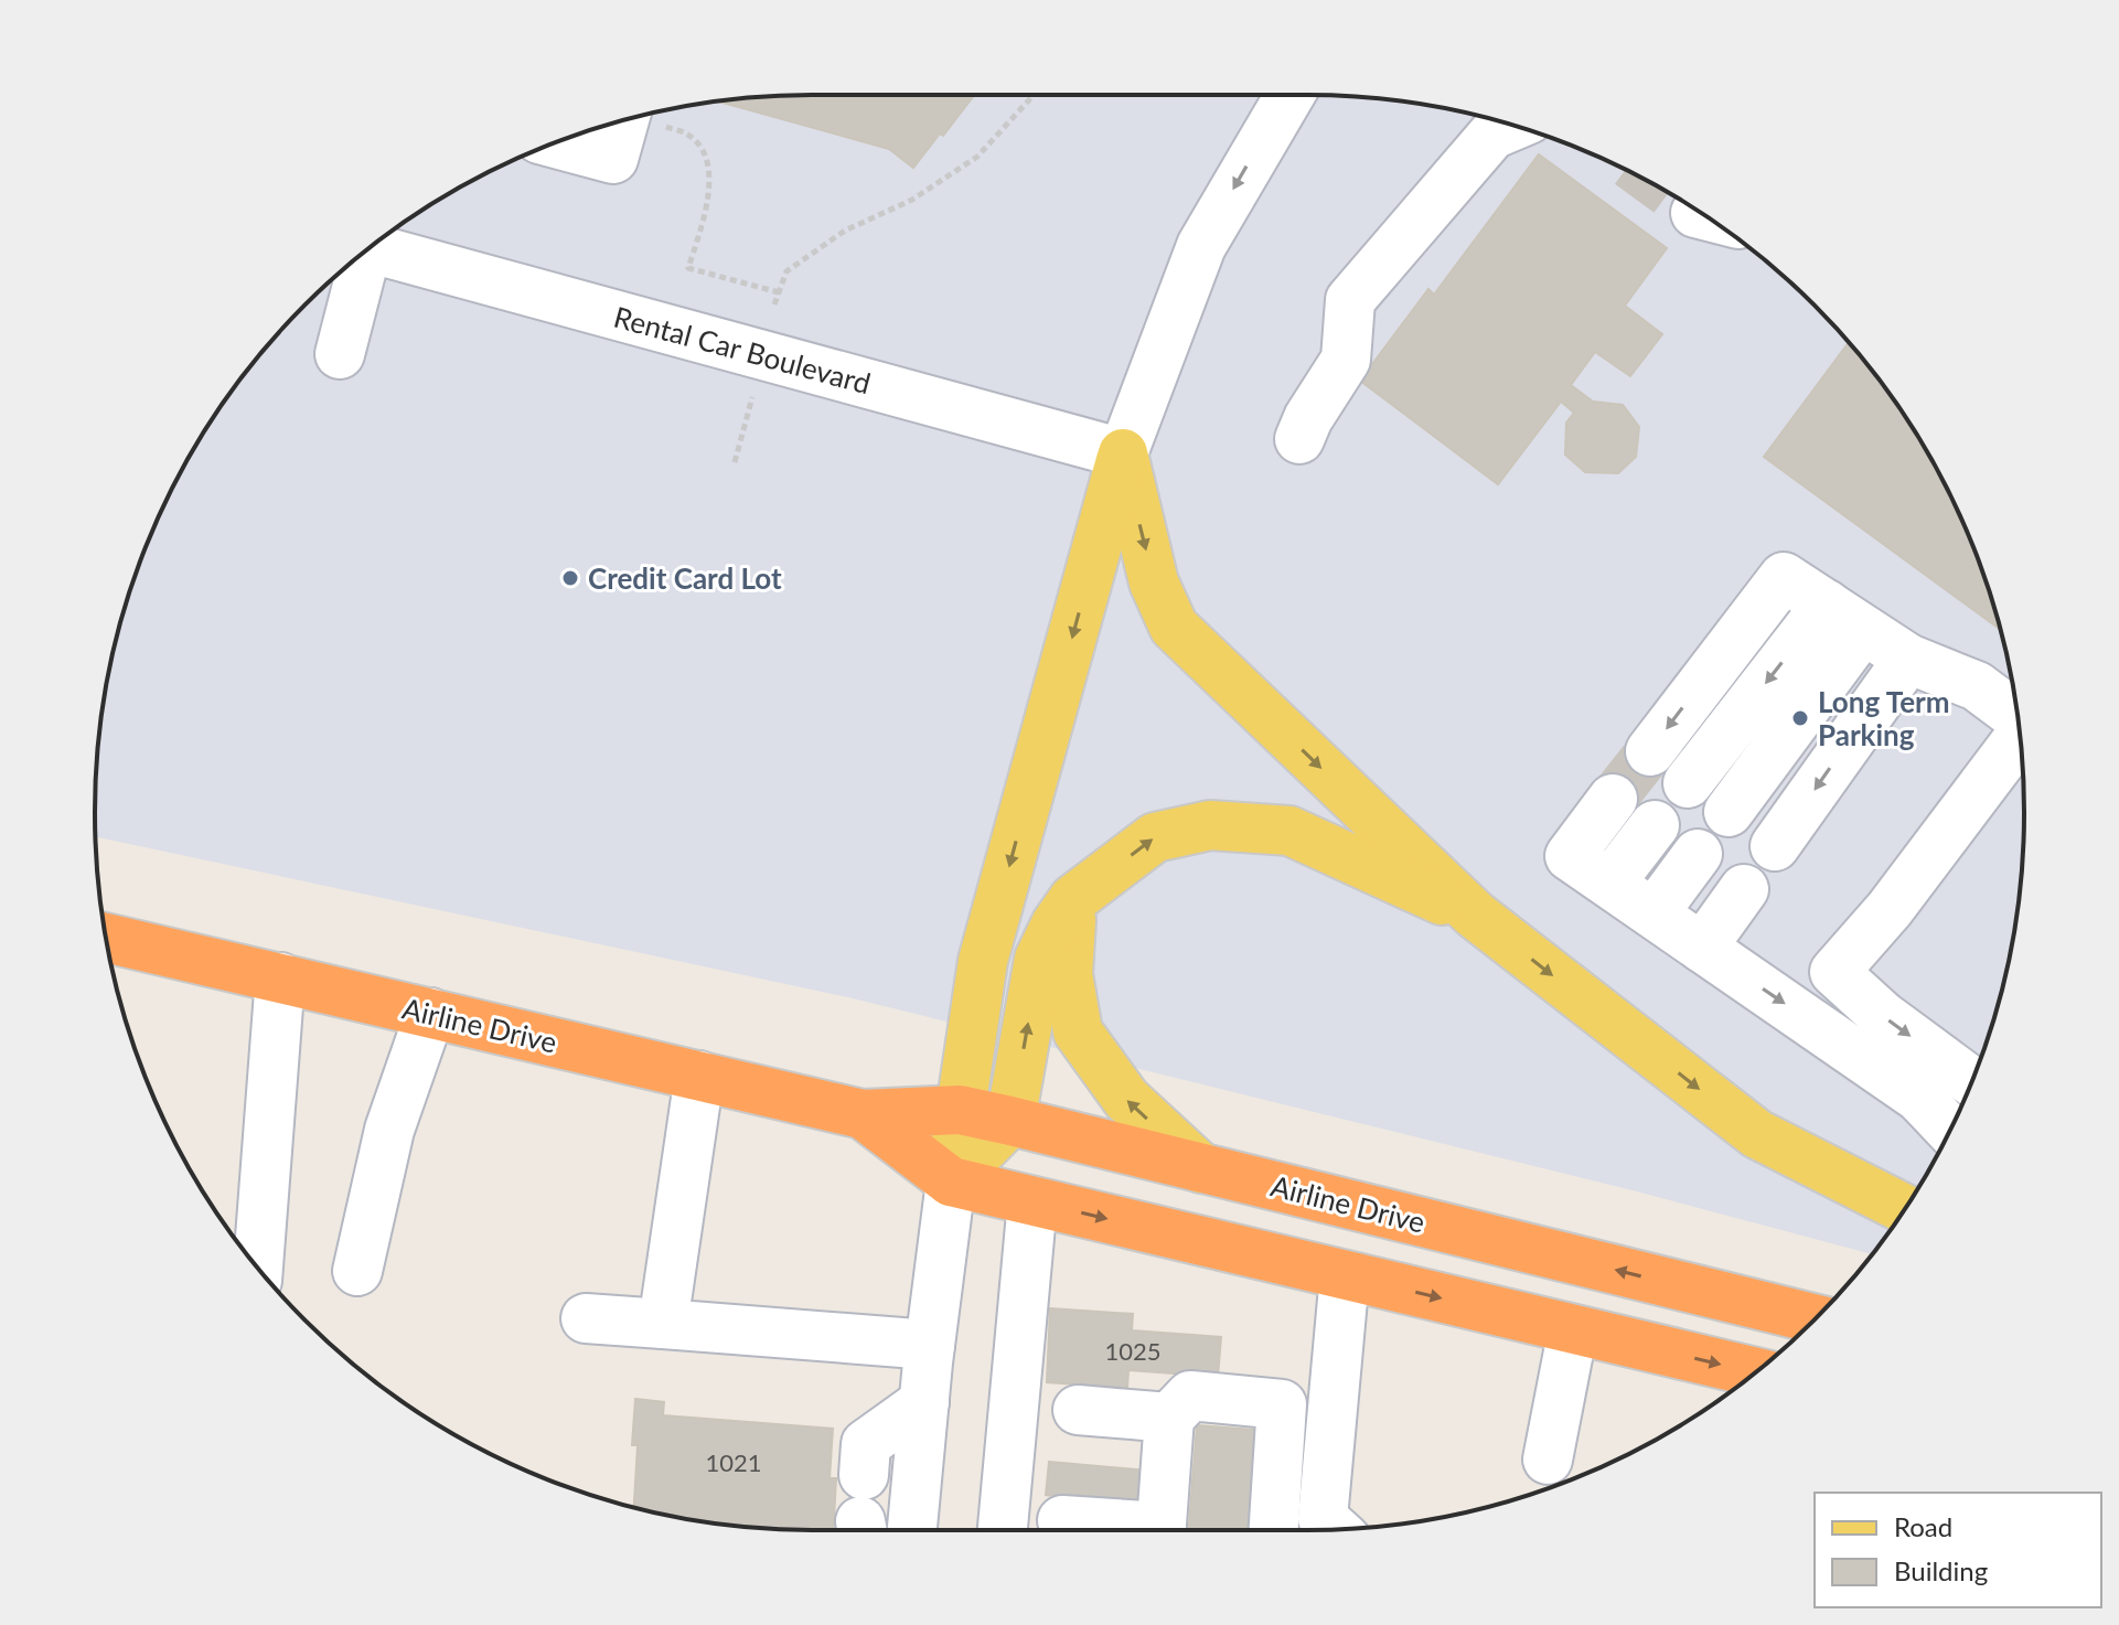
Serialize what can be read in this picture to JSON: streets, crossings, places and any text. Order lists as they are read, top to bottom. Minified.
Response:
{"streets":{"highway":["Airline Drive"],"lane":["Rental Car Boulevard"]},"places":["Credit Card Lot","Long Term Parking"],"house_numbers":["1025","1021"],"legend":["Road","Building"]}
